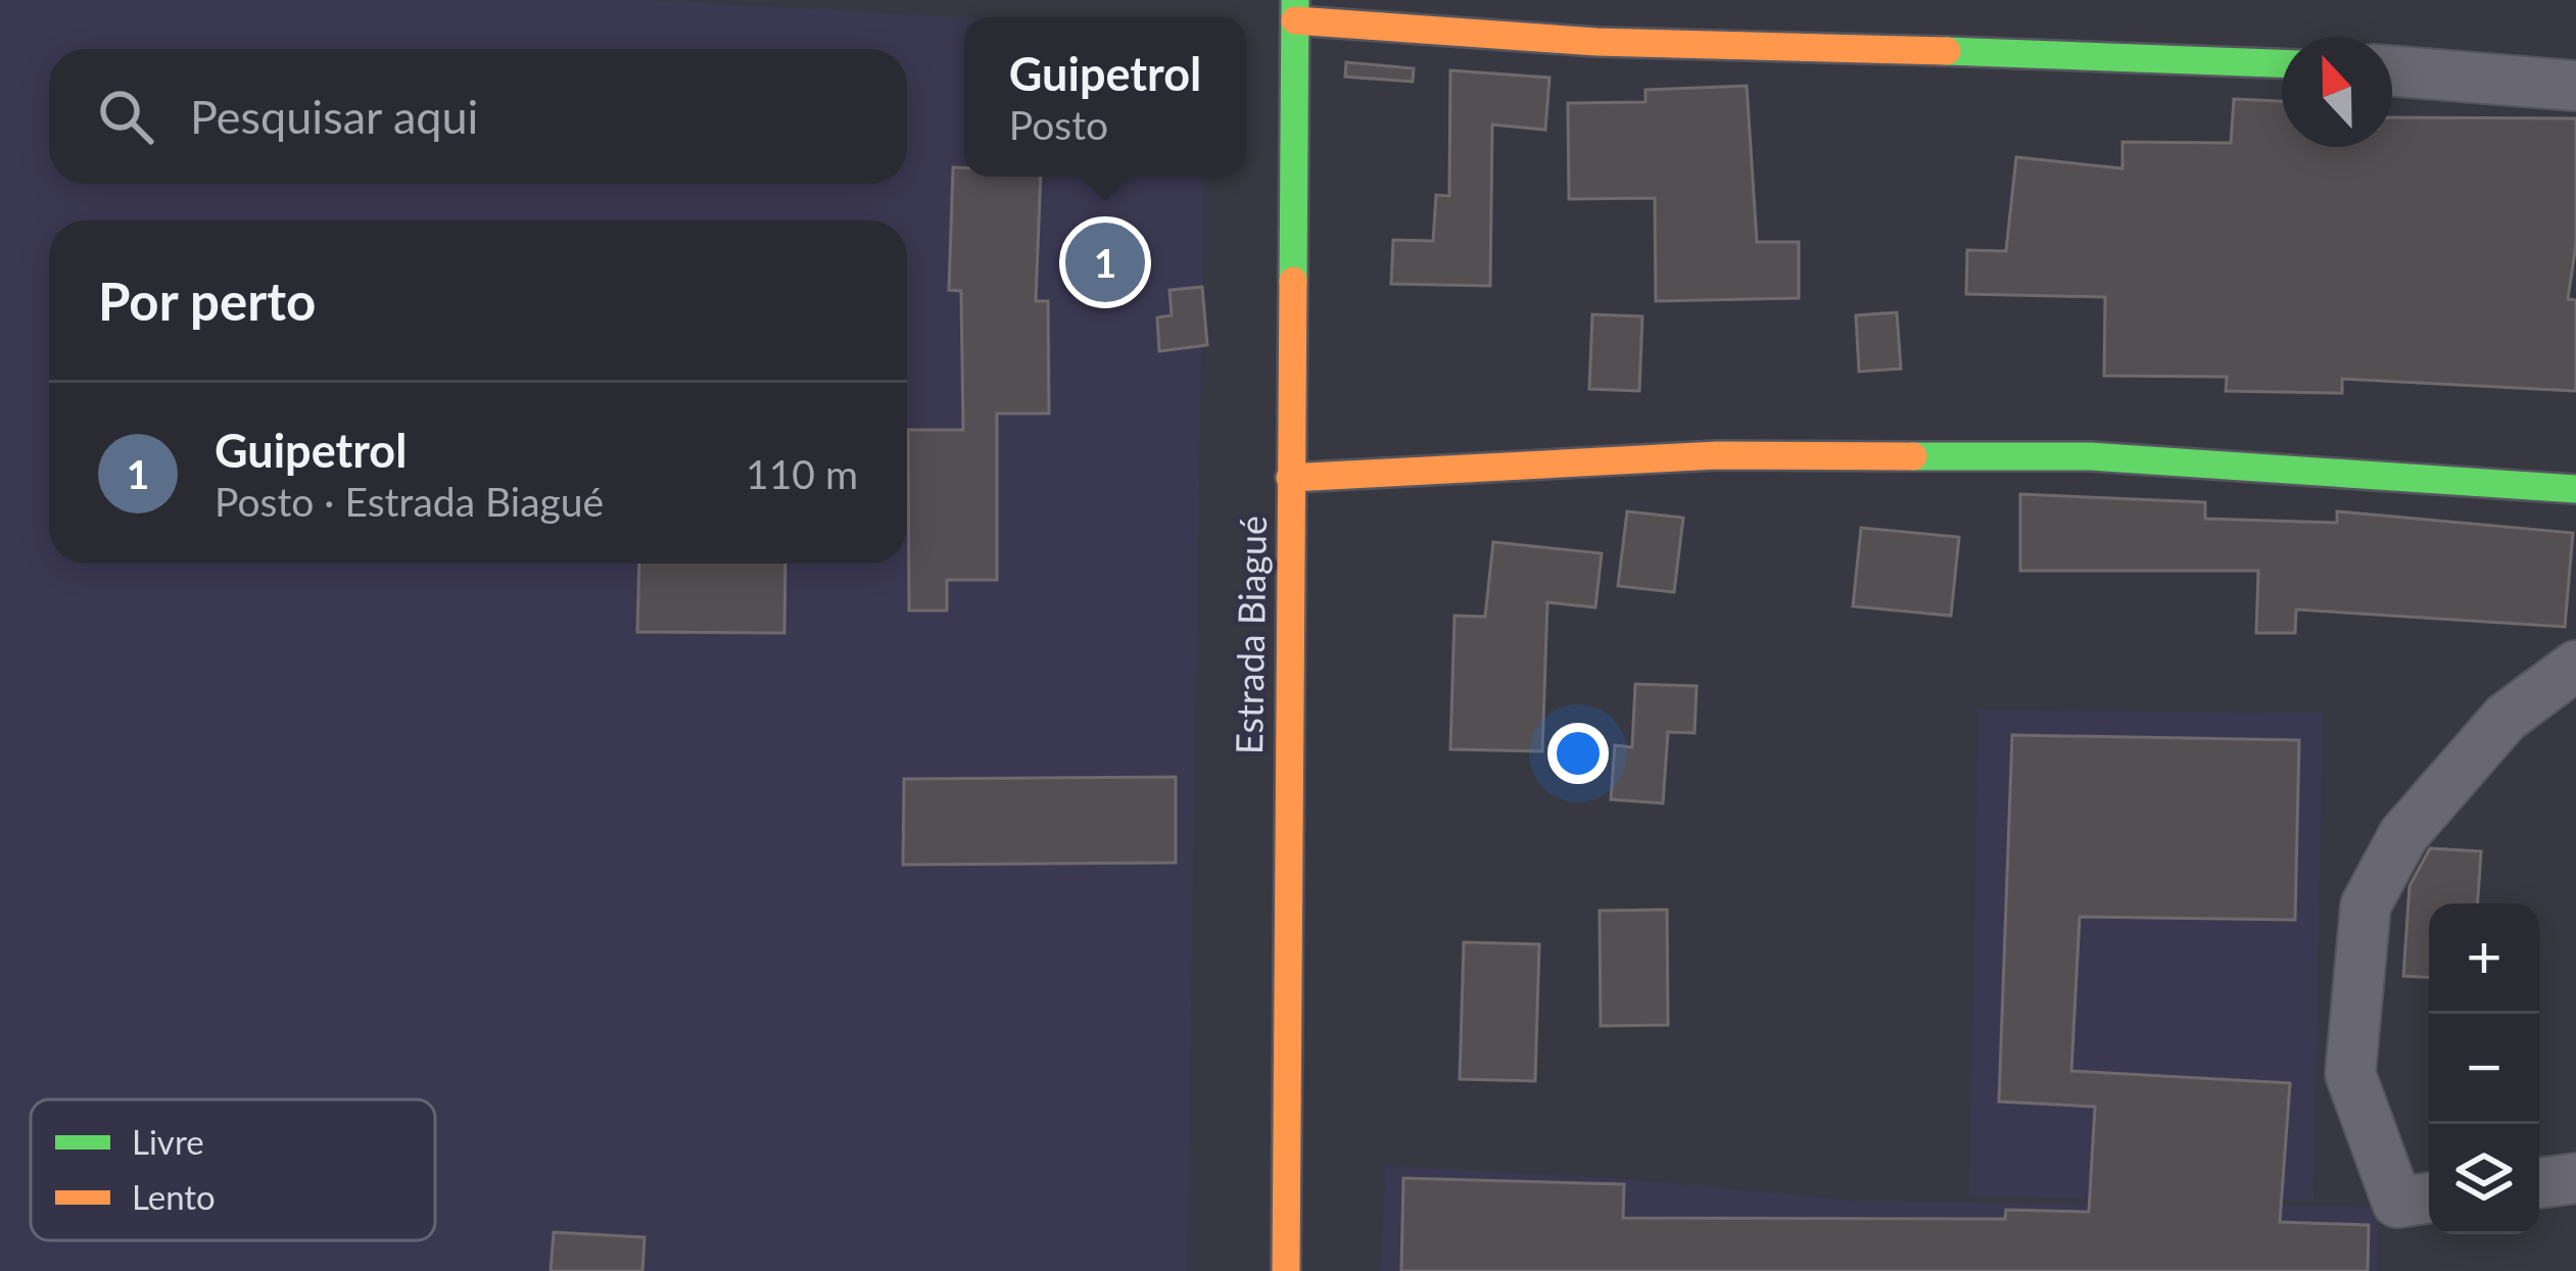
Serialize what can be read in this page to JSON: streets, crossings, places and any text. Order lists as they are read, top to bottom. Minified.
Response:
{"streets":{"street":["Estrada Biagué"]},"legend":["Livre","Lento"],"north":"top","page":{"popup":["Guipetrol","Posto"],"search":"Pesquisar aqui","pins":"1","heading":"Por perto","list":[{"mark":"1","name":"Guipetrol","note":"Posto · Estrada Biagué","value":"110 m"}],"map_buttons":["+","−"]}}
